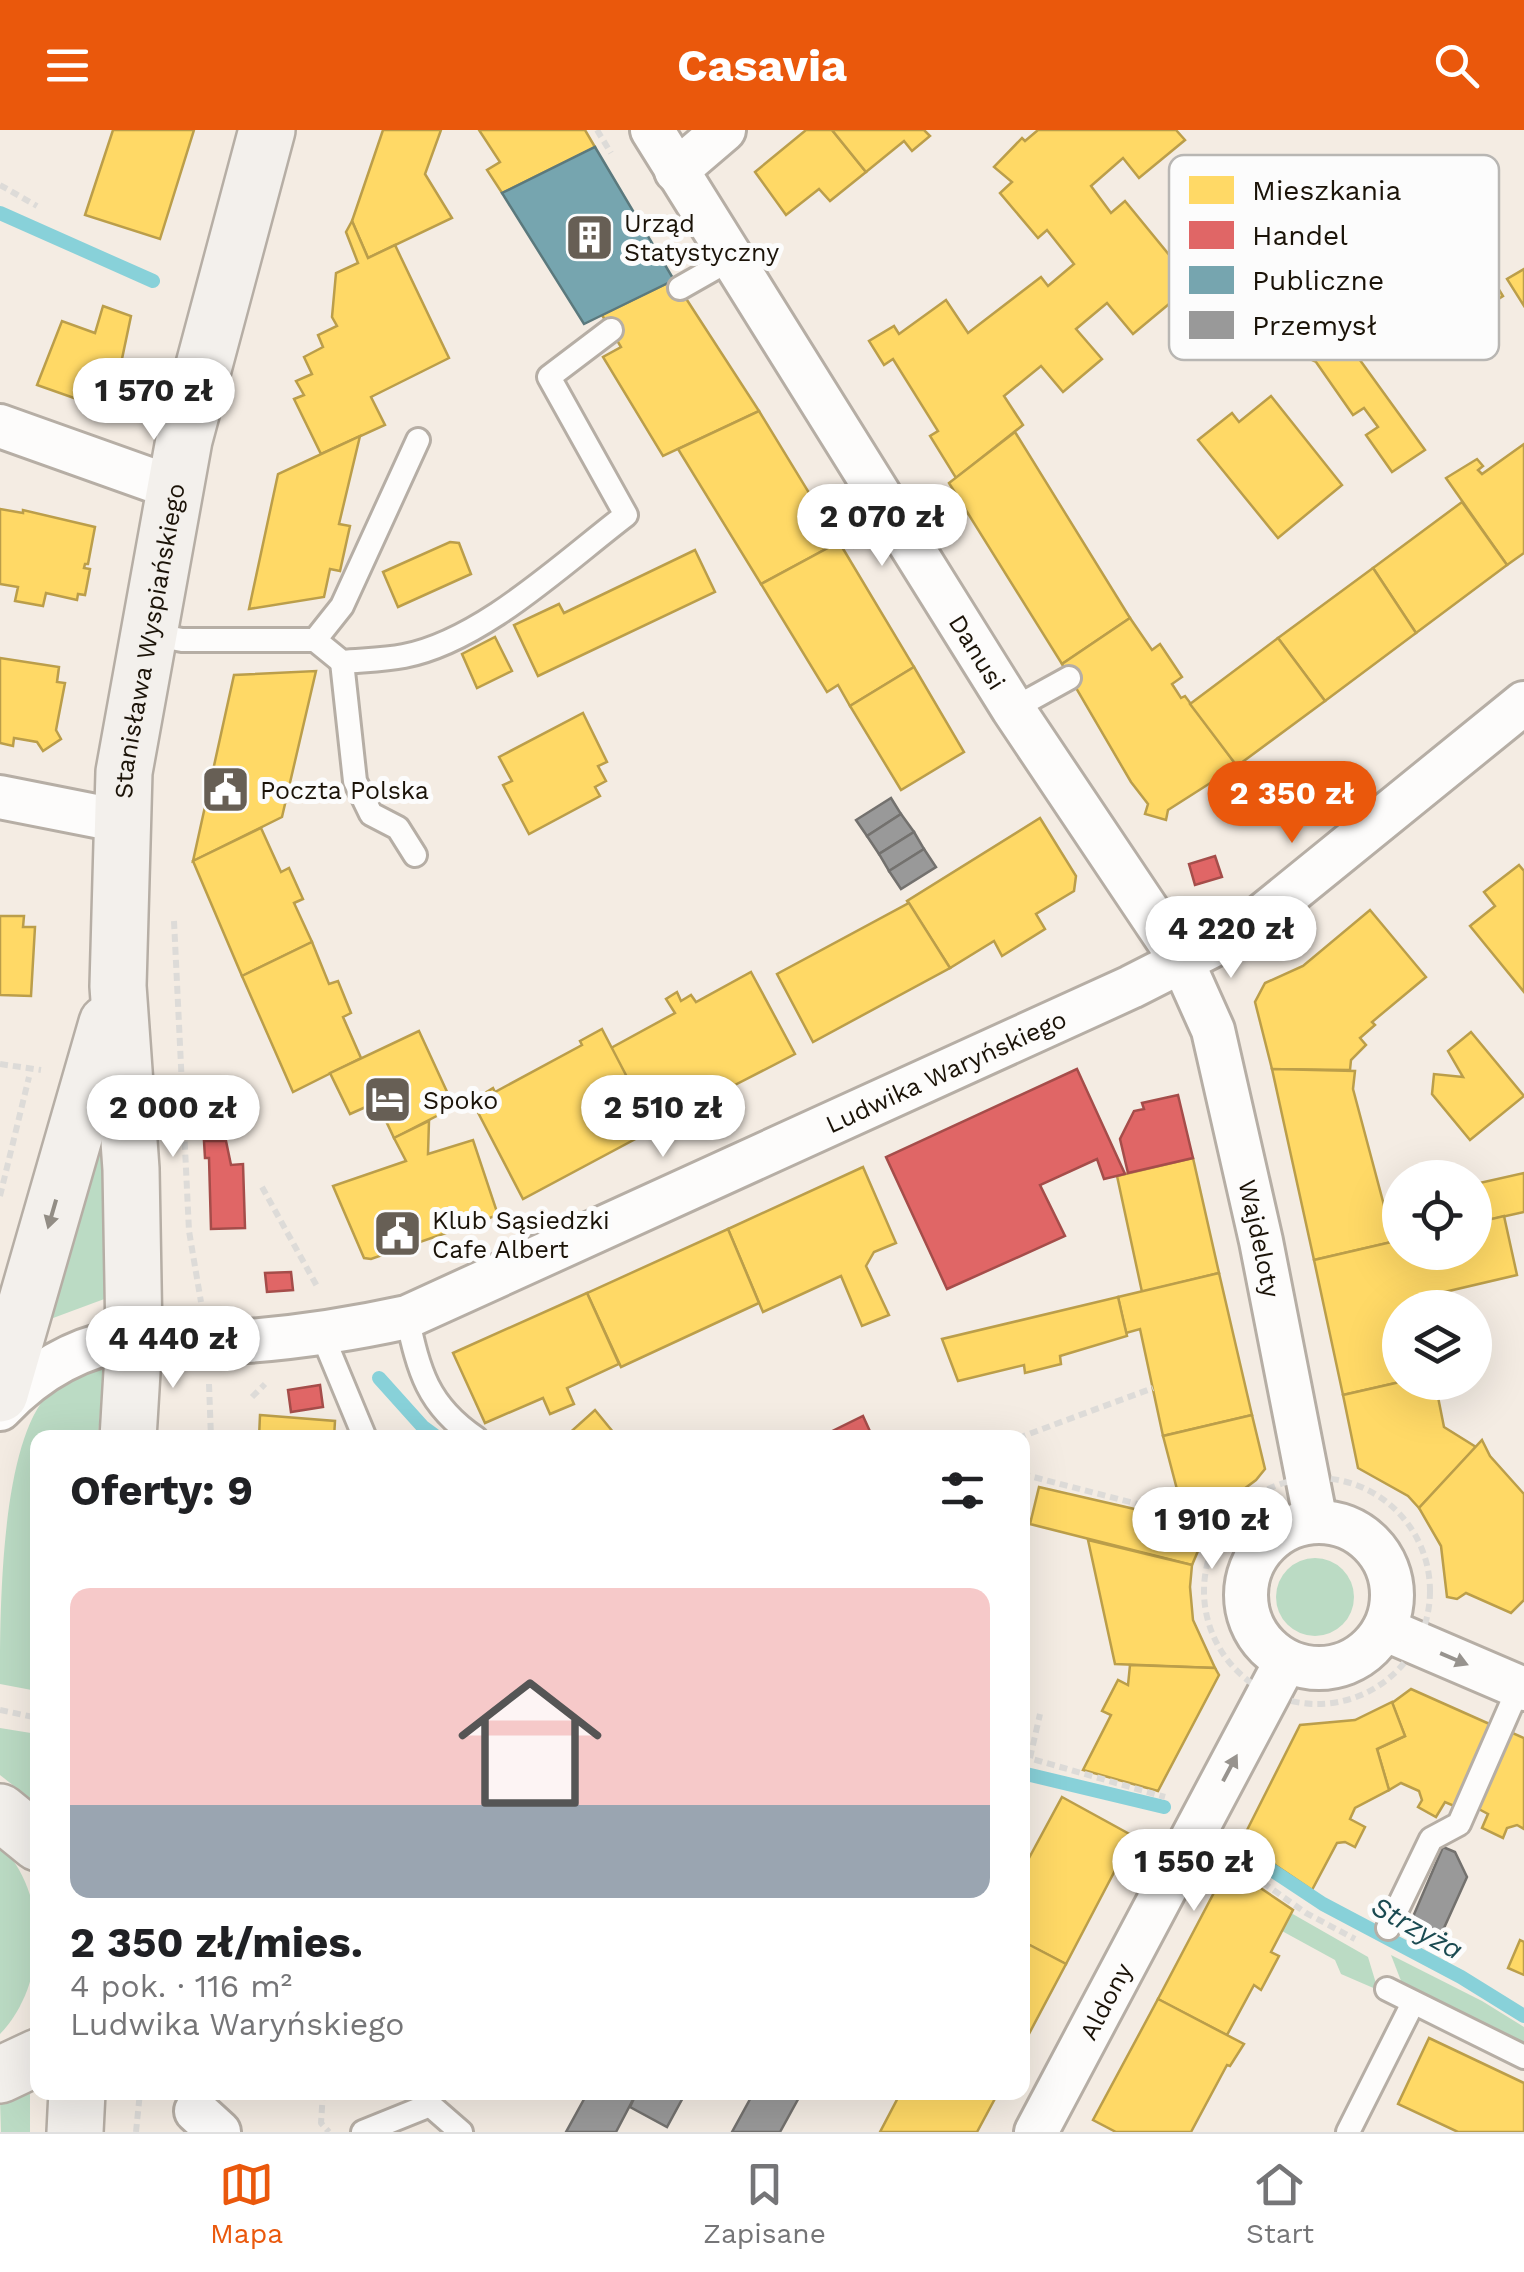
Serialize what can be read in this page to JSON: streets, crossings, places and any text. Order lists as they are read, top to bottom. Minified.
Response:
{"streets":{"main road":["Stanisława Wyspiańskiego"],"street":["Danusi","Ludwika Waryńskiego","Wajdeloty","Aldony"]},"crossings":[["Stanisława Wyspiańskiego","Ludwika Waryńskiego"],["Danusi","Ludwika Waryńskiego"],["Danusi","Wajdeloty"],["Ludwika Waryńskiego","Wajdeloty"],["Wajdeloty","Aldony"]],"one_way":["Aldony"],"water":["Strzyża"],"places":{"building":["Urząd Statystyczny"],"public building":["Poczta Polska","Klub Sąsiedzki Cafe Albert"],"hotel":["Spoko"]},"legend":["Mieszkania","Handel","Publiczne","Przemysł"],"page":{"header":"Casavia","price":["1 570 zł","2 070 zł","2 350 zł","4 220 zł","2 000 zł","2 510 zł","4 440 zł","1 910 zł","1 550 zł"],"heading":"Oferty: 9","list":[{"name":"2 350 zł/mies.","note":"4 pok. · 116 m² · Ludwika Waryńskiego"}],"tabs":["Mapa","Zapisane","Start"]}}
